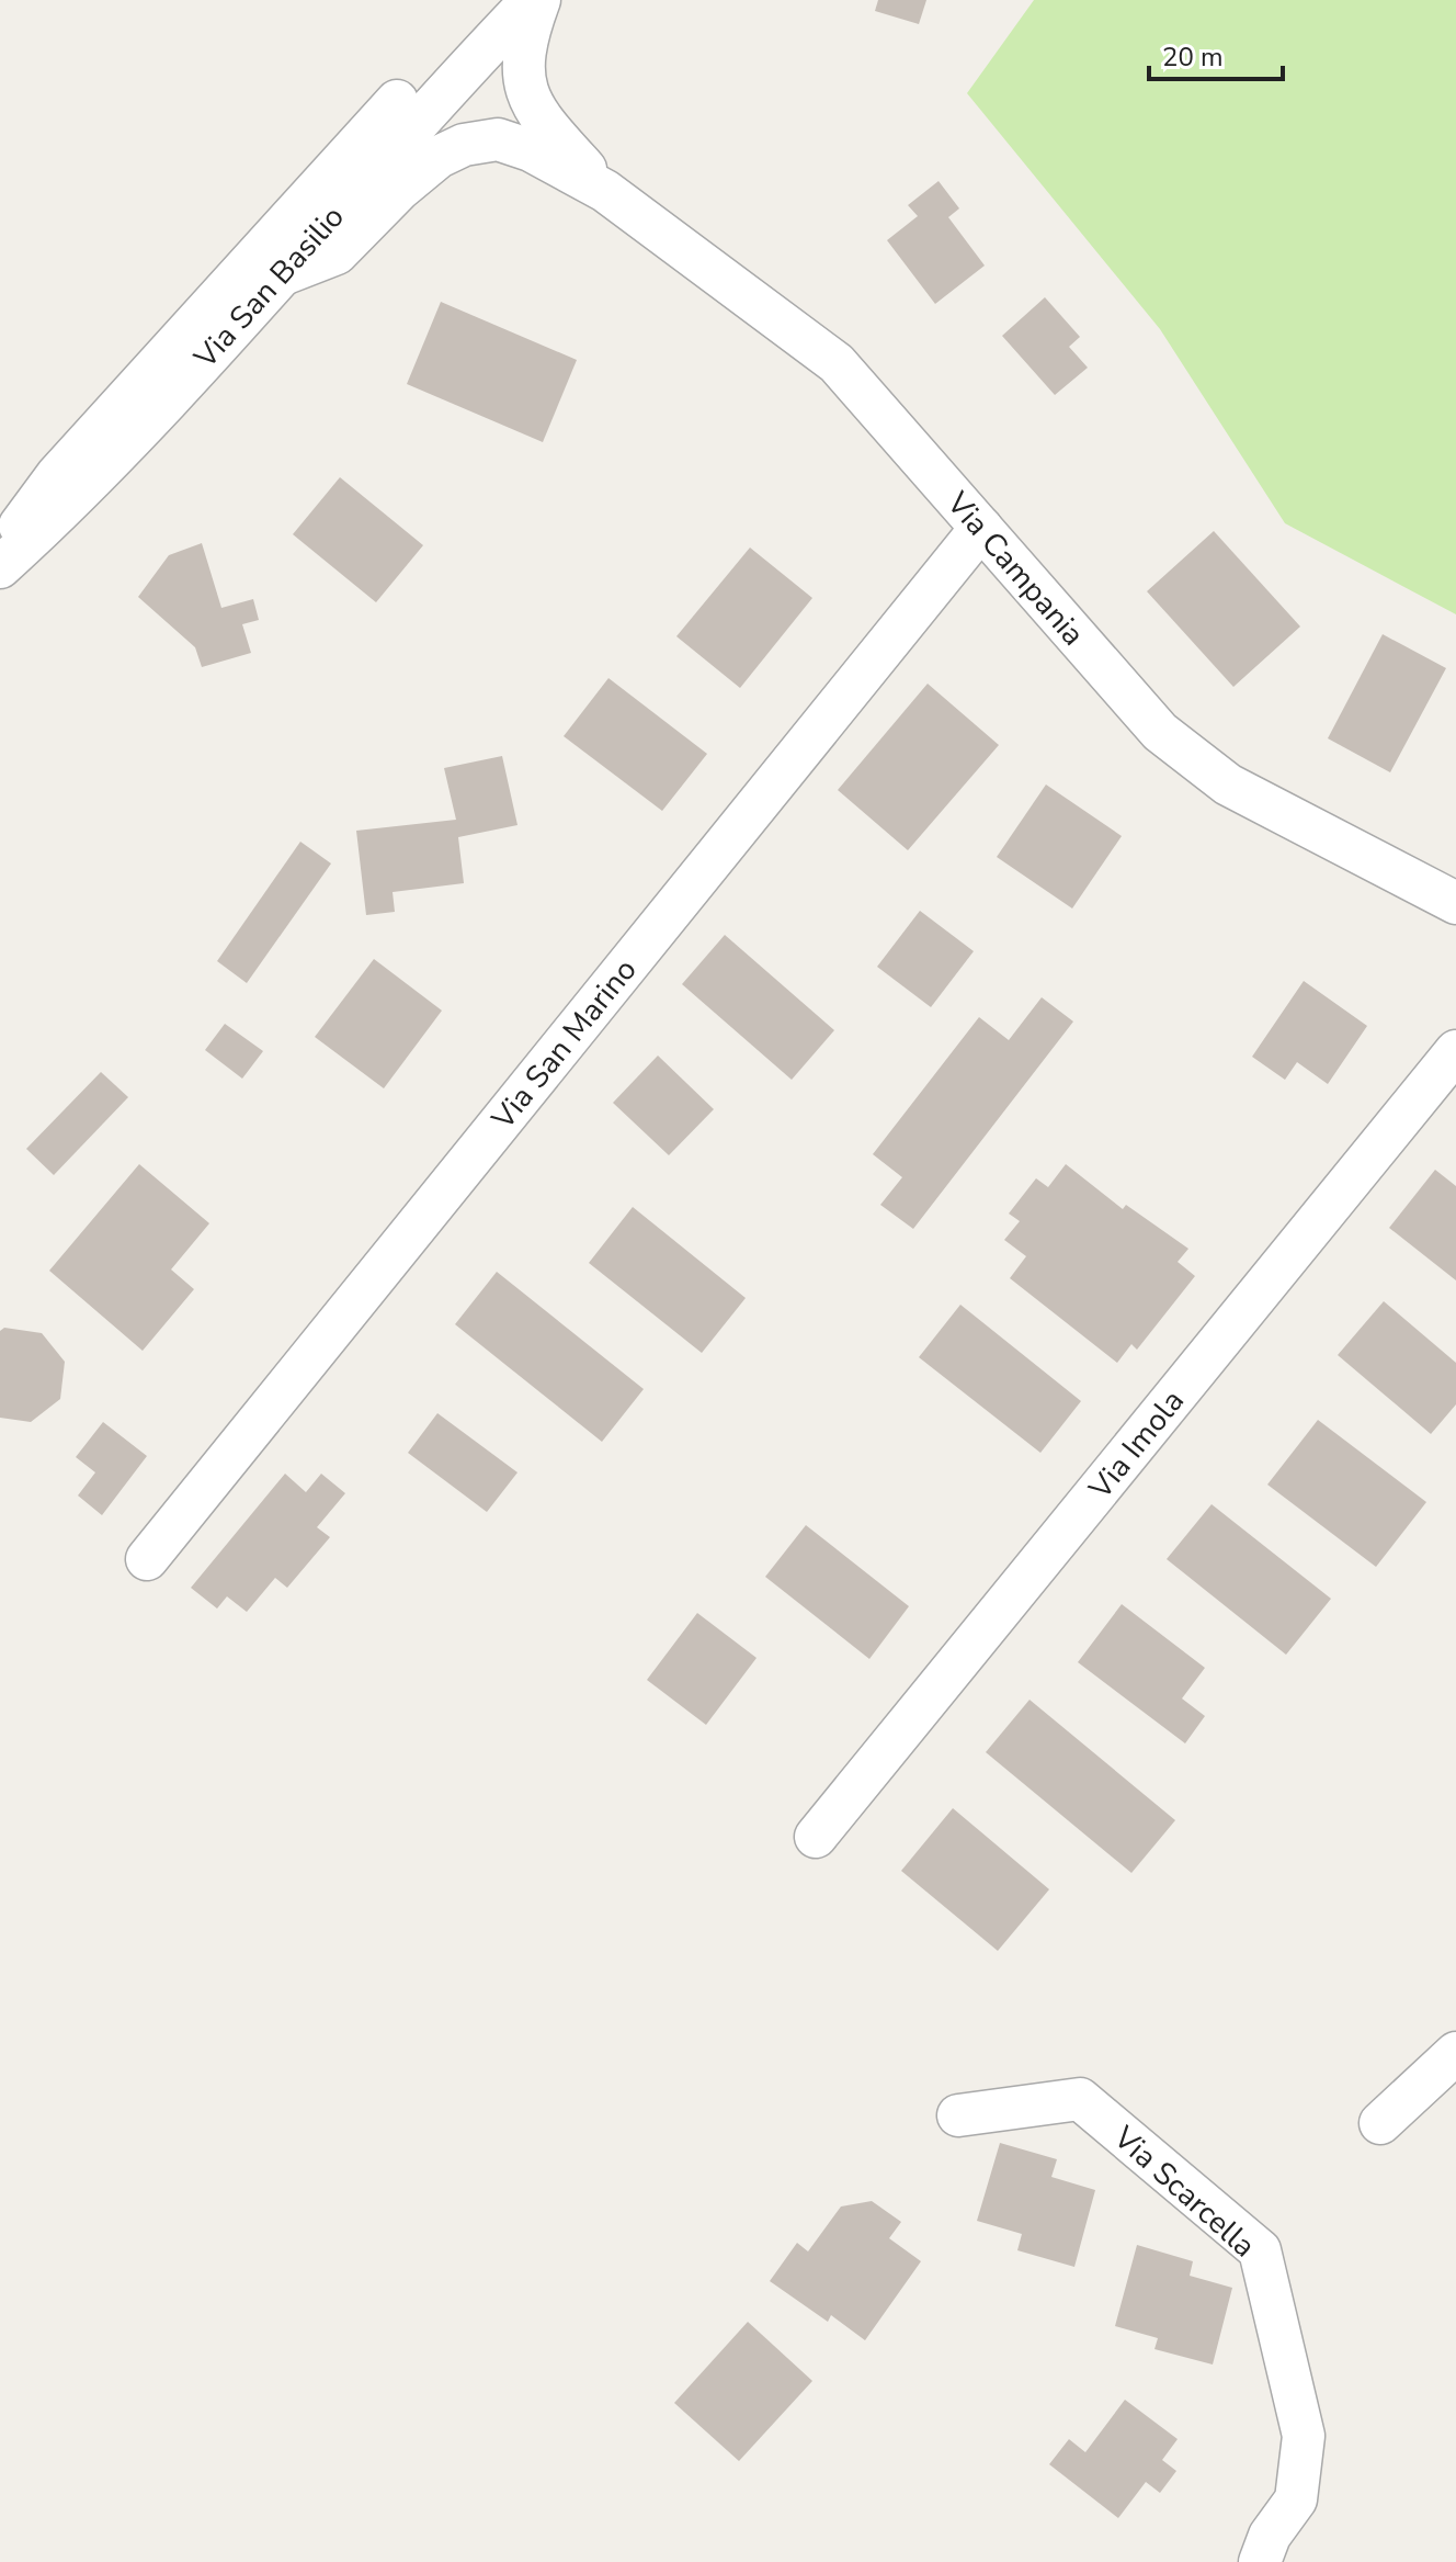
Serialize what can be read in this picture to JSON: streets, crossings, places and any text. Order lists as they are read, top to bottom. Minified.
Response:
{"streets":{"street":["Via San Basilio","Via Campania","Via San Marino","Via Imola","Via Scarcella"]},"crossings":[["Via Campania","Via San Marino"]],"scale_bar":"20 m"}
